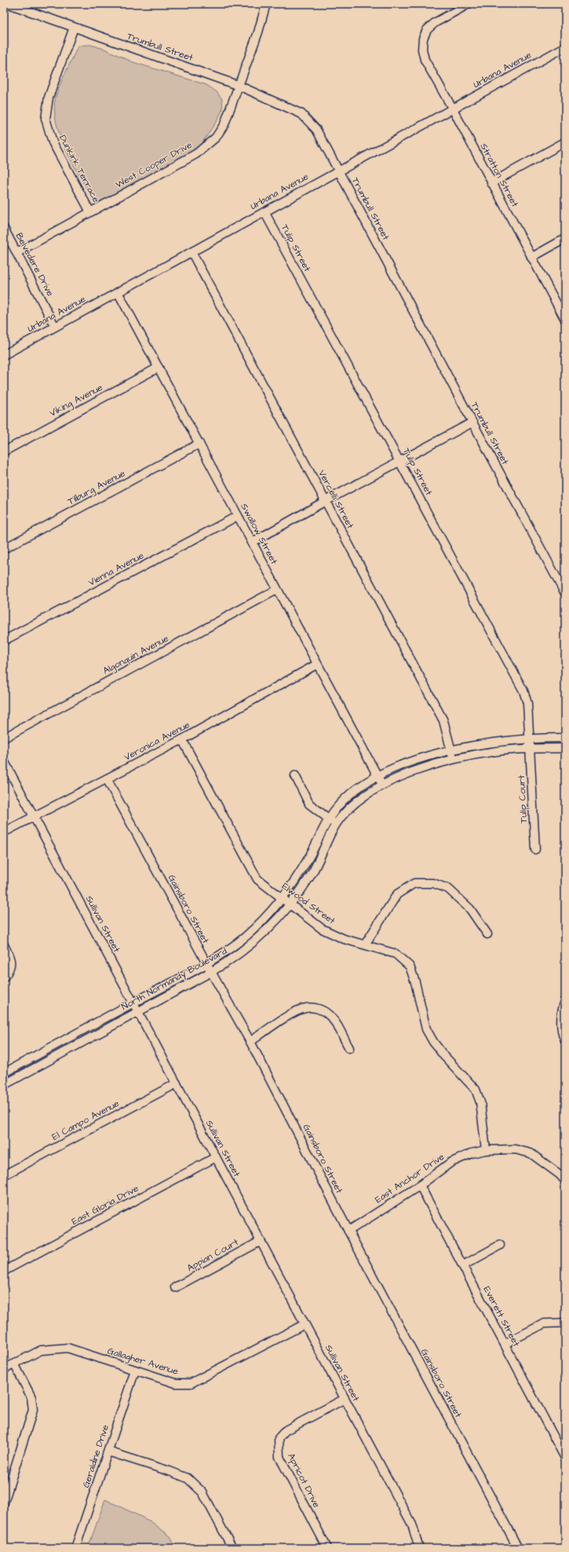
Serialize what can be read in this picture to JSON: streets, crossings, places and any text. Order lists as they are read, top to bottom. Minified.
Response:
{"streets":{"street":["Trumbull Street","Urbana Avenue","West Cooper Drive","Dunkirk Terrace","Stratton Street","Tulip Street","Belvedere Drive","Viking Avenue","Tilburg Avenue","Vercelli Street","Swallow Street","Vienna Avenue","Algonquin Avenue","Veronica Avenue","Tulip Court","Elwood Street","Gainsboro Street","Sullivan Street","North Normandy Boulevard","El Campo Avenue","East Anchor Drive","East Gloria Drive","Appian Court","Everett Street","Gallagher Avenue","Geraldine Drive","Apricot Drive"]},"crossings":[["Trumbull Street","Urbana Avenue"],["Trumbull Street","West Cooper Drive"],["Trumbull Street","Dunkirk Terrace"],["Urbana Avenue","Stratton Street"],["Urbana Avenue","Tulip Street"],["Urbana Avenue","Belvedere Drive"],["Urbana Avenue","Vercelli Street"],["Urbana Avenue","Swallow Street"],["West Cooper Drive","Dunkirk Terrace"],["West Cooper Drive","Belvedere Drive"],["Tulip Street","Tulip Court"],["Tulip Street","North Normandy Boulevard"],["Viking Avenue","Swallow Street"],["Tilburg Avenue","Swallow Street"],["Vercelli Street","North Normandy Boulevard"],["Swallow Street","Vienna Avenue"],["Swallow Street","Algonquin Avenue"],["Swallow Street","Veronica Avenue"],["Swallow Street","North Normandy Boulevard"],["Veronica Avenue","Elwood Street"],["Veronica Avenue","Gainsboro Street"],["Veronica Avenue","Sullivan Street"],["Tulip Court","North Normandy Boulevard"],["Elwood Street","North Normandy Boulevard"],["Elwood Street","East Anchor Drive"],["Gainsboro Street","North Normandy Boulevard"],["Gainsboro Street","East Anchor Drive"],["Sullivan Street","North Normandy Boulevard"],["Sullivan Street","El Campo Avenue"],["Sullivan Street","East Gloria Drive"],["Sullivan Street","Appian Court"],["Sullivan Street","Gallagher Avenue"],["Sullivan Street","Apricot Drive"],["East Anchor Drive","Everett Street"],["Gallagher Avenue","Geraldine Drive"]]}
